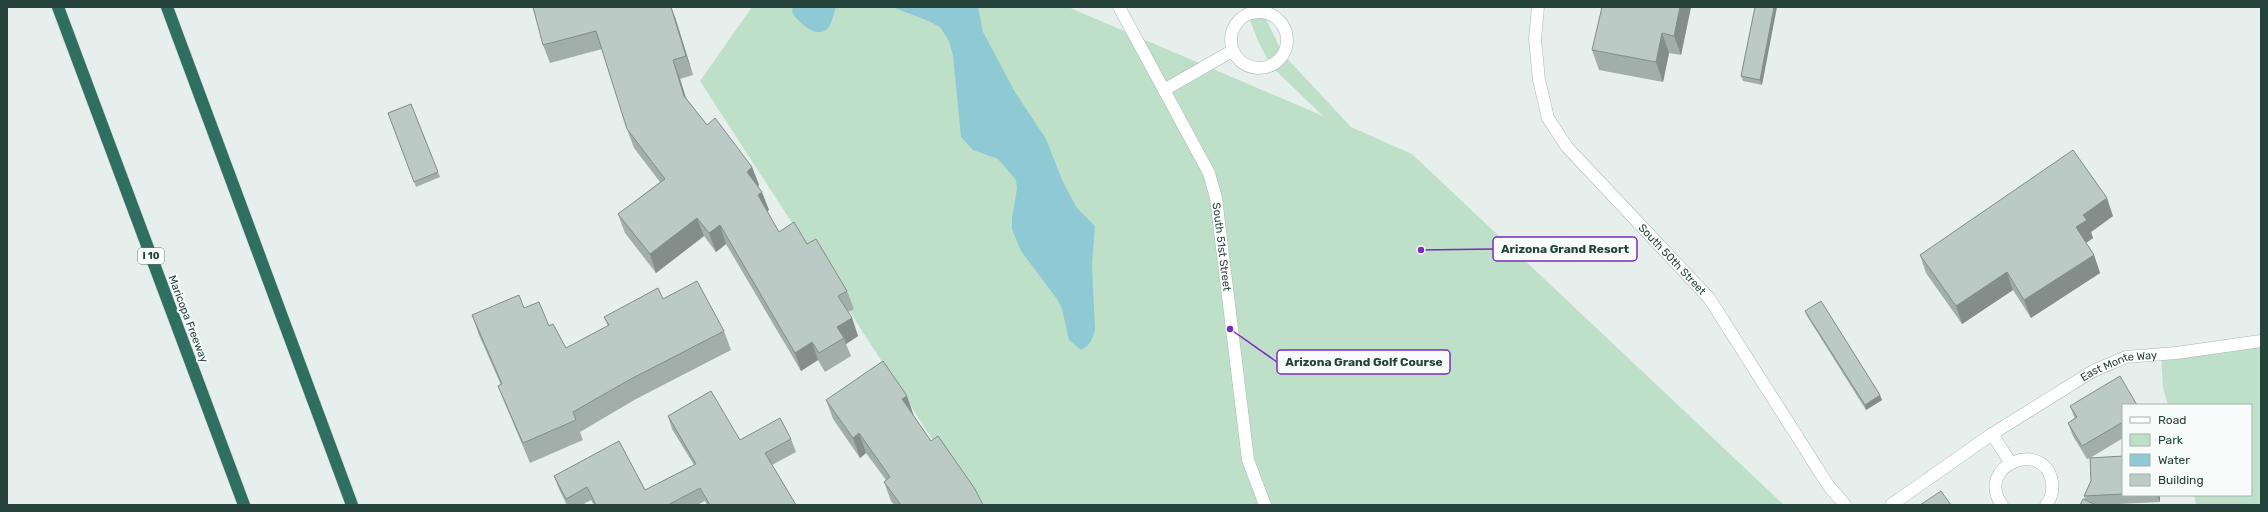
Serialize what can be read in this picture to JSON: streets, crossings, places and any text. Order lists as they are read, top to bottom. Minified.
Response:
{"streets":{"highway":["I 10","Maricopa Freeway"],"street":["South 51st Street","South 50th Street","East Monte Way"]},"places":["Arizona Grand Resort","Arizona Grand Golf Course"],"legend":["Road","Park","Water","Building"]}
